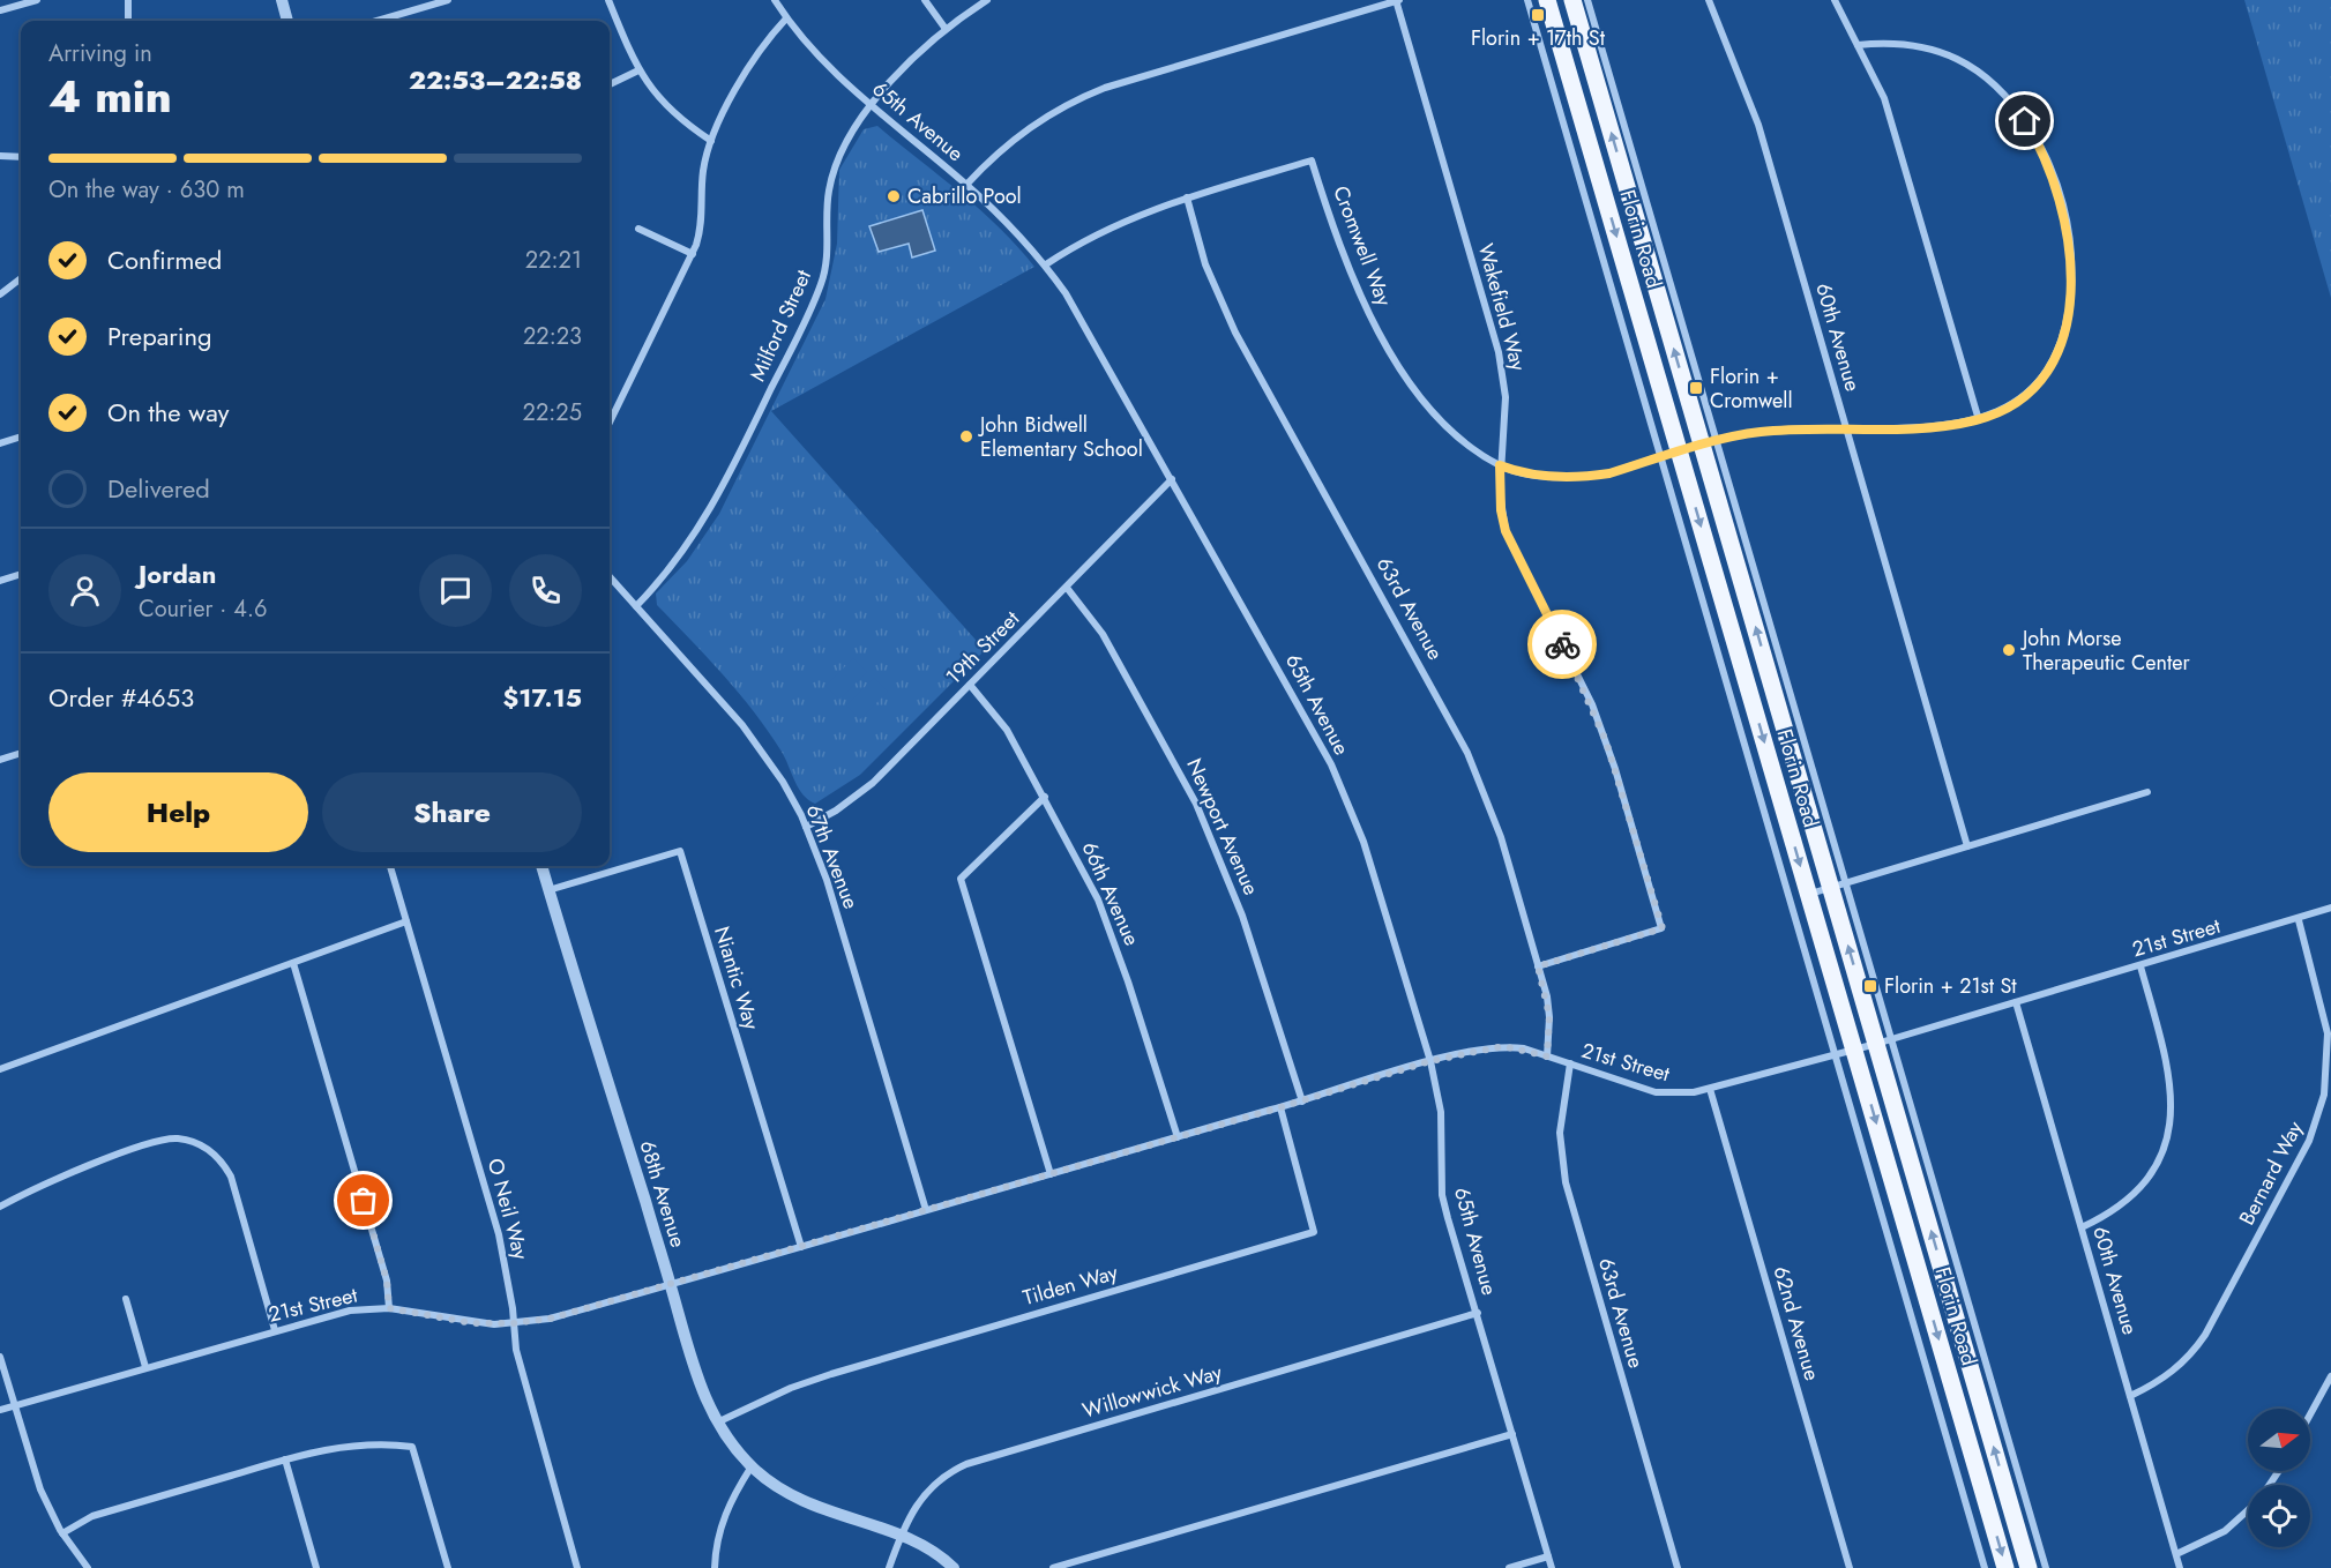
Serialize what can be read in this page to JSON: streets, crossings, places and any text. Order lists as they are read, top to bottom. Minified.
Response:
{"streets":{"main road":["Florin Road"],"street":["65th Avenue","Cromwell Way","Wakefield Way","Milford Street","60th Avenue","63rd Avenue","19th Street","Newport Avenue","67th Avenue","66th Avenue","21st Street","Niantic Way","Bernard Way","68th Avenue","O Neil Way","Tilden Way","62nd Avenue","Willowwick Way"]},"crossings":[["65th Avenue","Cromwell Way"],["65th Avenue","Milford Street"],["65th Avenue","19th Street"],["65th Avenue","21st Street"],["65th Avenue","Willowwick Way"],["Florin Road","Cromwell Way"],["Florin Road","21st Street"],["Cromwell Way","Wakefield Way"],["Cromwell Way","60th Avenue"],["Cromwell Way","63rd Avenue"],["Wakefield Way","63rd Avenue"],["Milford Street","67th Avenue"],["60th Avenue","21st Street"],["60th Avenue","Bernard Way"],["63rd Avenue","21st Street"],["19th Street","Newport Avenue"],["19th Street","67th Avenue"],["19th Street","66th Avenue"],["Newport Avenue","21st Street"],["67th Avenue","21st Street"],["66th Avenue","21st Street"],["21st Street","Niantic Way"],["21st Street","Bernard Way"],["21st Street","68th Avenue"],["21st Street","O Neil Way"],["21st Street","Tilden Way"],["21st Street","62nd Avenue"],["Niantic Way","68th Avenue"],["68th Avenue","Tilden Way"],["68th Avenue","Willowwick Way"]],"places":{"transit":["Florin + 17th St","Florin + Cromwell","Florin + 21st St"],"other":["Cabrillo Pool","John Bidwell Elementary School","John Morse Therapeutic Center"]},"north":"right","page":{"heading":["4 min","Arriving in","22:53–22:58"],"panel":["Jordan","Courier · 4.6","Order #4653","$17.15"],"bar":"On the way · 630 m","list":[["Confirmed","22:21"],["Preparing","22:23"],["On the way","22:25"],"Delivered"],"buttons":["Help","Share"]}}
